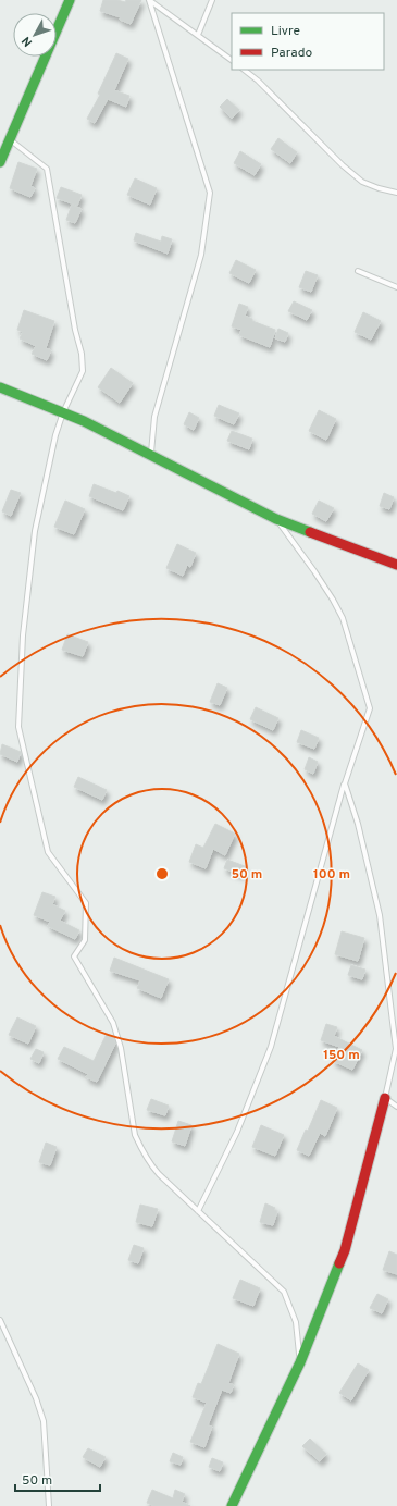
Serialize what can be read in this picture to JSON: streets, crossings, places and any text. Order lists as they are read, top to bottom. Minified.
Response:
{"legend":["Livre","Parado"],"scale_bar":"50 m","north":"bottom left","rings":["50 m","100 m","150 m"]}
